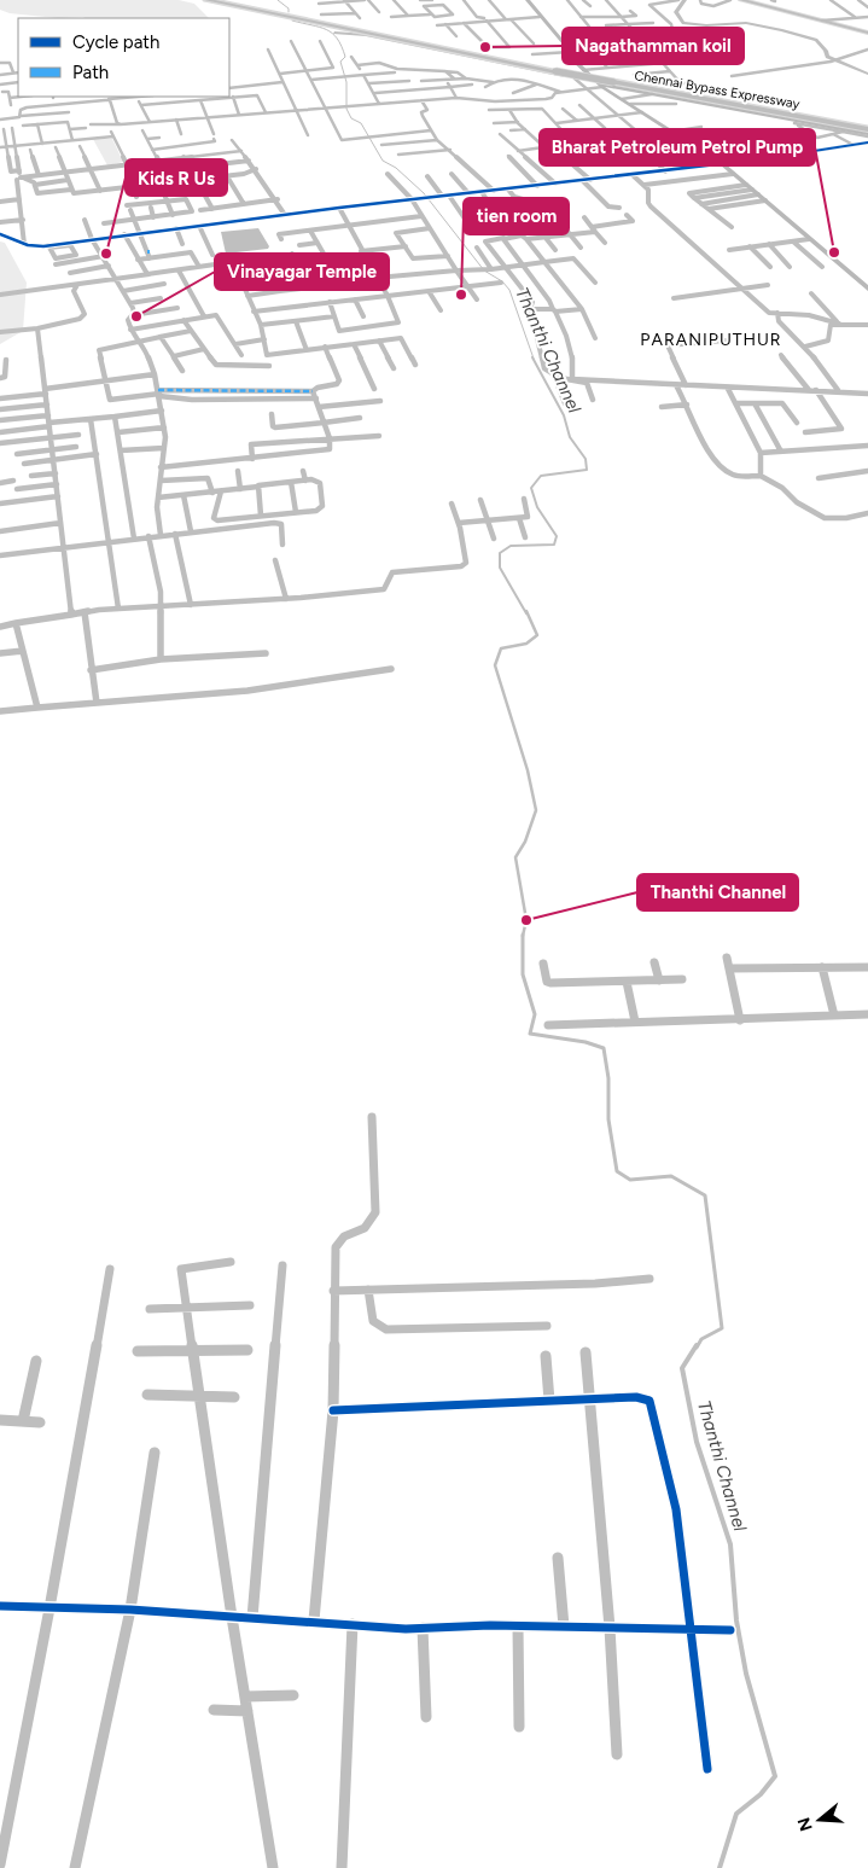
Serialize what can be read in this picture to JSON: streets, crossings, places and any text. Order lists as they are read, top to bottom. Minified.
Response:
{"streets":{"highway":["Chennai Bypass Expressway"]},"districts":["PARANIPUTHUR"],"water":["Thanthi Channel"],"places":["Nagathamman koil","Bharat Petroleum Petrol Pump","Kids R Us","tien room","Vinayagar Temple","Thanthi Channel"],"legend":["Cycle path","Path"],"north":"left"}
